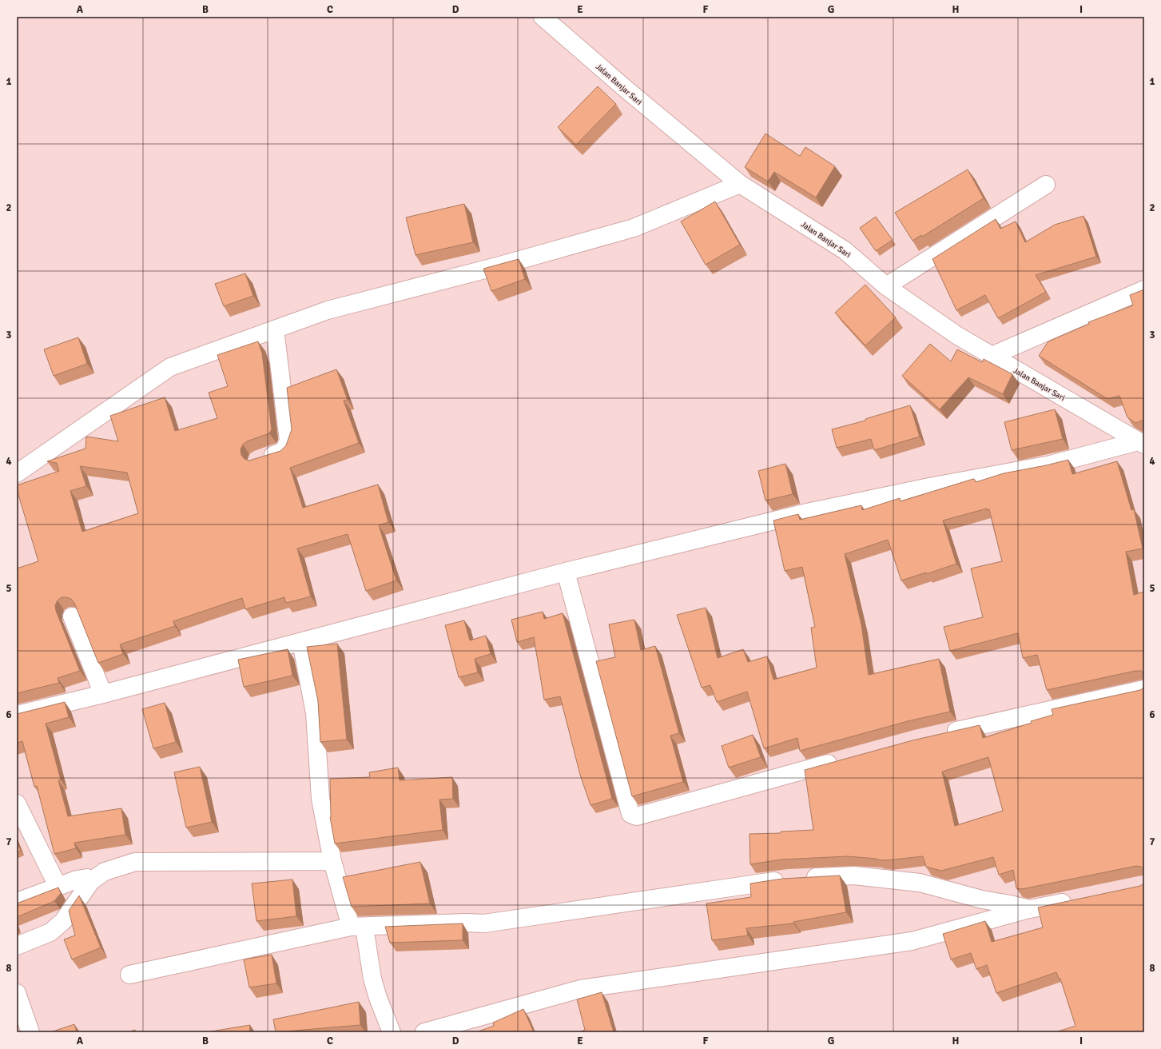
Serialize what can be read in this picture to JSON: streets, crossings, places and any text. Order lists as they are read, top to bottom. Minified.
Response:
{"streets":{"street":["Jalan Banjar Sari"]},"grid":{"columns":["A","B","C","D","E","F","G","H","I"],"rows":["1","2","3","4","5","6","7","8"]}}
